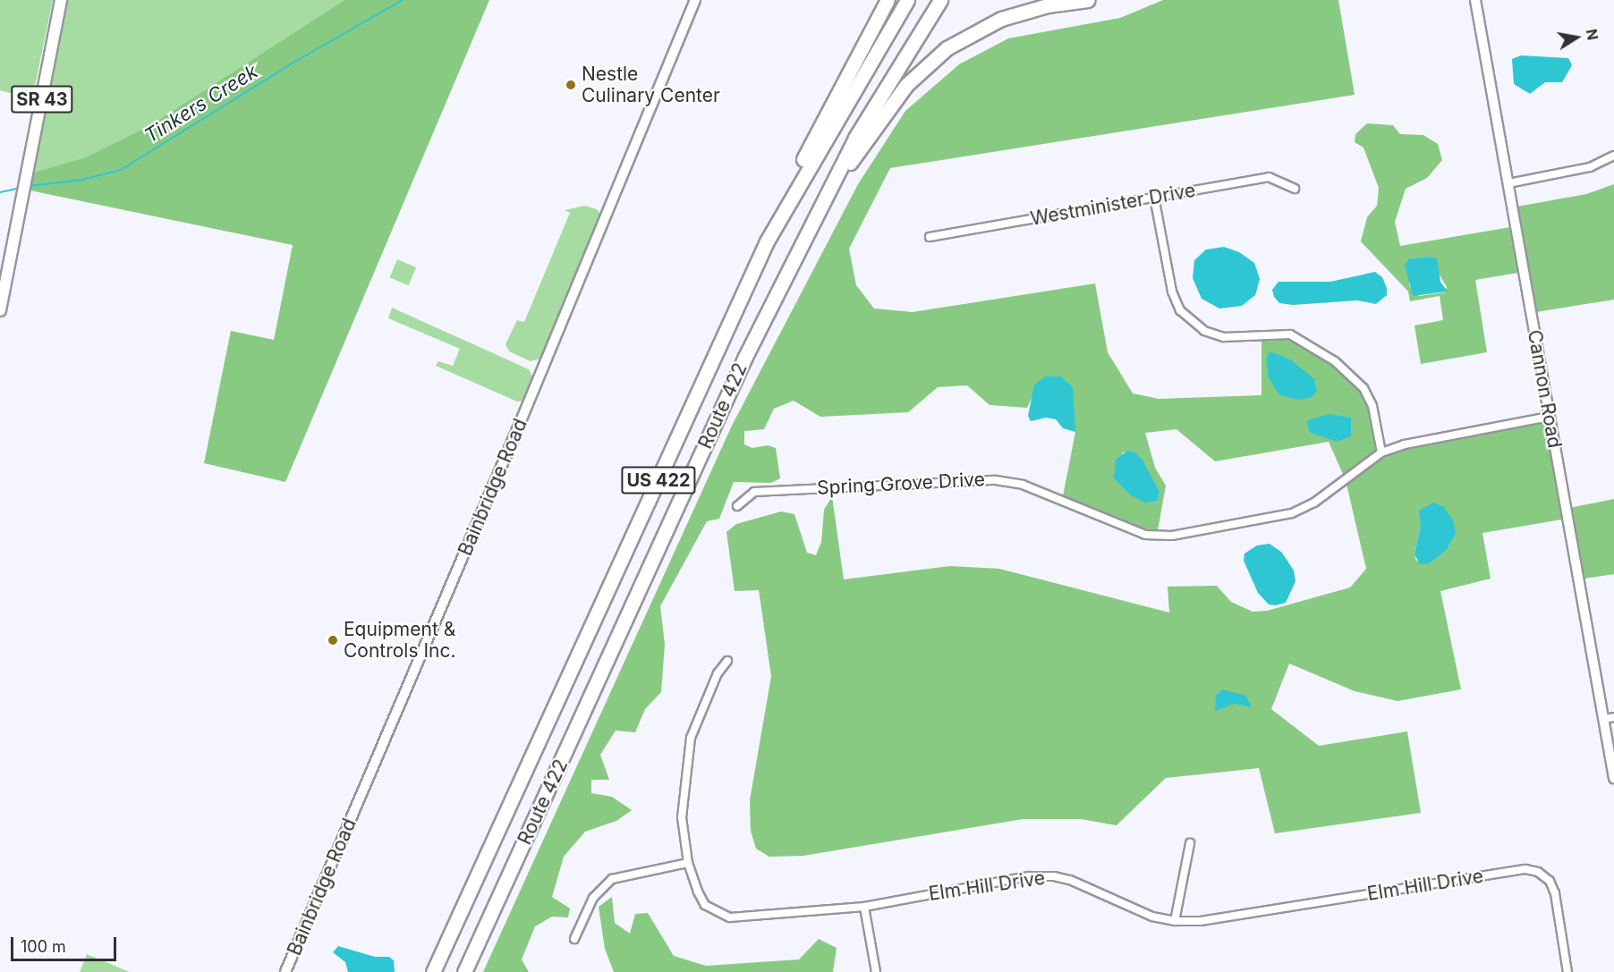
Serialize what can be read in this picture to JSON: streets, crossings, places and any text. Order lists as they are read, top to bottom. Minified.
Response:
{"streets":{"highway":["Route 422","US 422"],"main road":["SR 43"],"street":["Westminister Drive","Cannon Road","Spring Grove Drive","Bainbridge Road","Elm Hill Drive"]},"crossings":[["Cannon Road","Spring Grove Drive"]],"water":["Tinkers Creek"],"places":["Nestle Culinary Center","Equipment & Controls Inc."],"scale_bar":"100 m","north":"right"}
